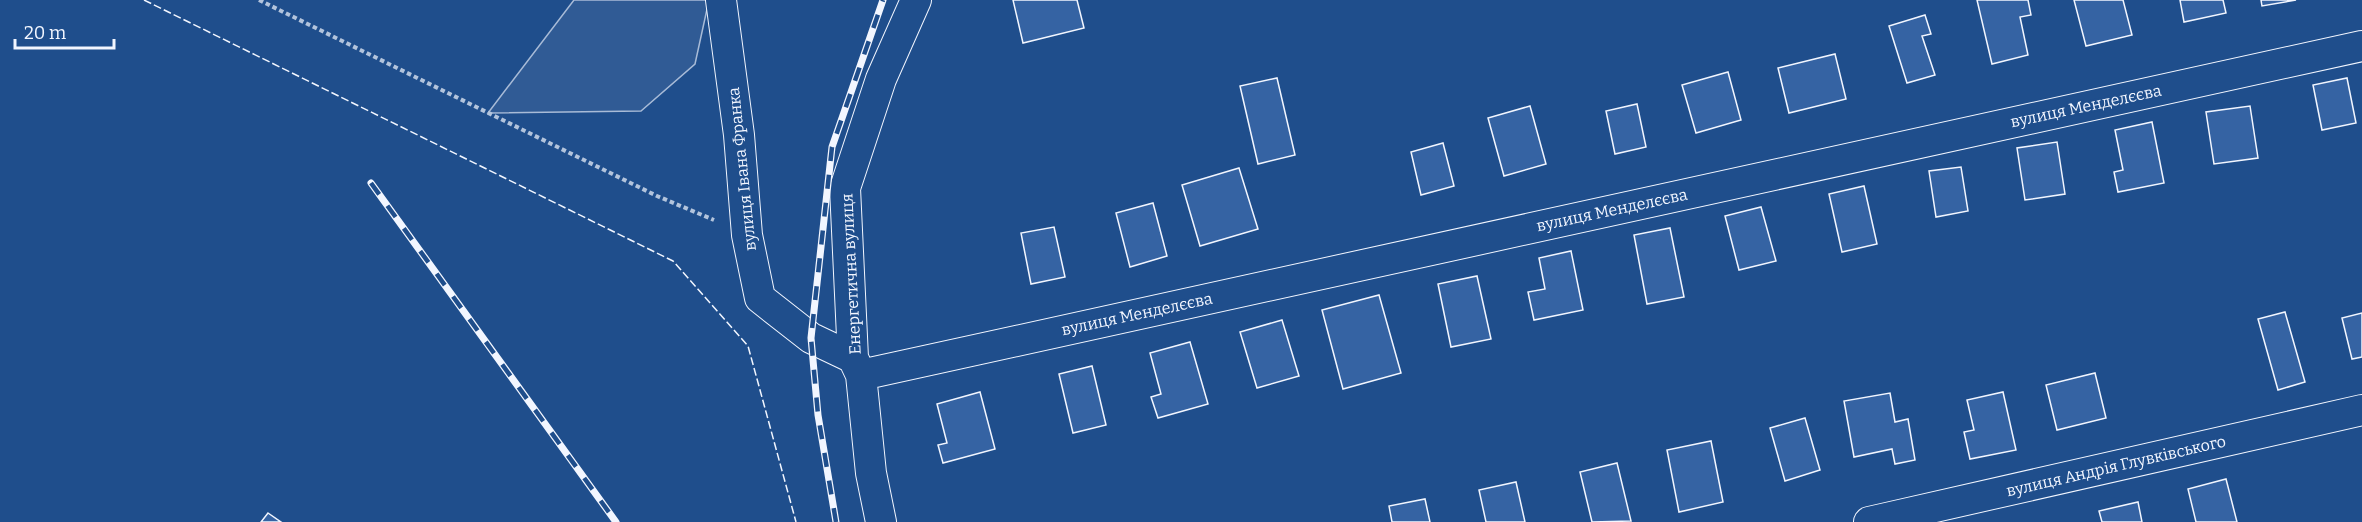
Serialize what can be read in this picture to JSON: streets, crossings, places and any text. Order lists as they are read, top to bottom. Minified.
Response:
{"streets":{"street":["вулиця Менделєєва","вулиця Івана Франка","Енергетична вулиця","вулиця Андрія Глувківського"]},"crossings":[["вулиця Менделєєва","вулиця Івана Франка"],["вулиця Менделєєва","Енергетична вулиця"],["вулиця Івана Франка","Енергетична вулиця"]],"scale_bar":"20 m"}
